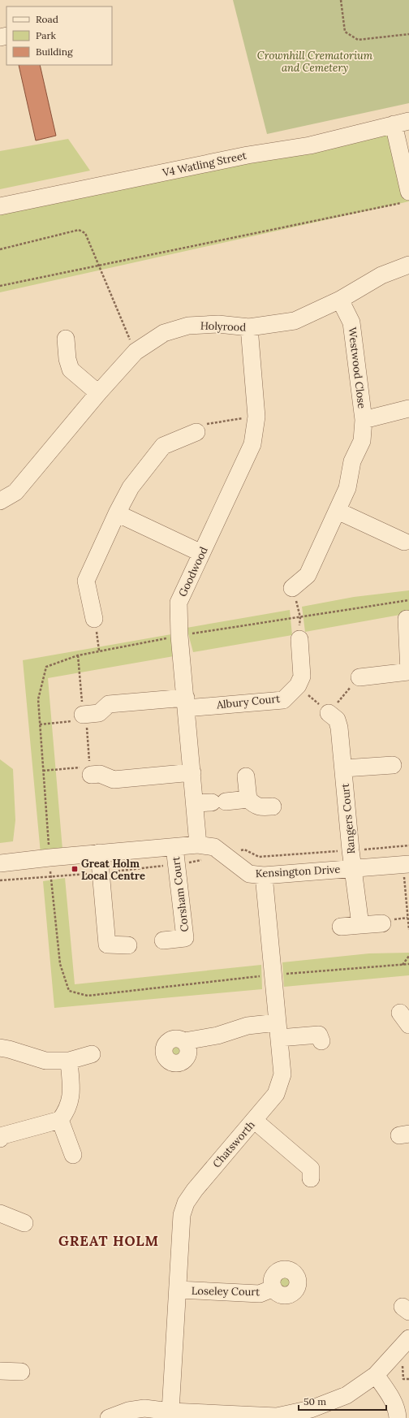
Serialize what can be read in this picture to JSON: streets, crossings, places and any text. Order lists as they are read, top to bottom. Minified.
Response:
{"streets":{"street":["V4 Watling Street","Holyrood","Westwood Close","Goodwood","Albury Court","Rangers Court","Kensington Drive","Corsham Court","Chatsworth","Loseley Court"]},"crossings":[["Holyrood","Westwood Close"],["Holyrood","Goodwood"],["Goodwood","Albury Court"],["Goodwood","Kensington Drive"],["Rangers Court","Kensington Drive"],["Kensington Drive","Corsham Court"],["Kensington Drive","Chatsworth"],["Chatsworth","Loseley Court"]],"districts":["GREAT HOLM"],"parks":["Crownhill Crematorium and Cemetery"],"places":{"transit":["Great Holm Local Centre"]},"legend":["Road","Park","Building"],"scale_bar":"50 m"}
